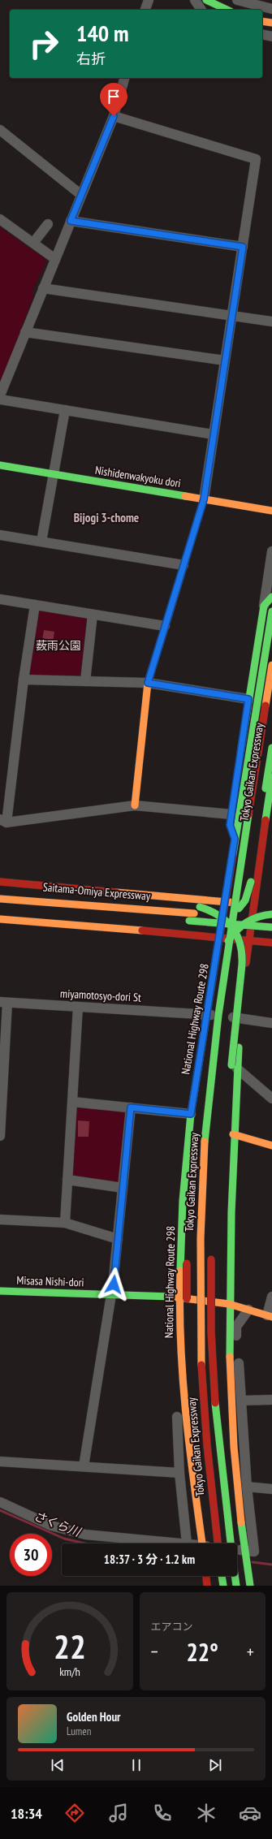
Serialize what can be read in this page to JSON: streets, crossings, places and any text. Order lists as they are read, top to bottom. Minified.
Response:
{"streets":{"main road":["Nishidenwakyoku dori","Tokyo Gaikan Expressway","Saitama-Omiya Expressway","National Highway Route 298","Misasa Nishi-dori"],"street":["miyamotosyo-dori St"]},"crossings":[["miyamotosyo-dori St","National Highway Route 298"],["National Highway Route 298","Misasa Nishi-dori"]],"districts":["Bijogi 3-chome"],"water":["さくら川"],"parks":["薮雨公園"],"page":{"turn":["140 m","右折"],"limit":"30","trip":"18:37 · 3 分 · 1.2 km","tile":"エアコン","heat":["−","22°","+"],"song":["Golden Hour","Lumen"],"tabs":"18:34","gauge":["22","km/h"]}}
